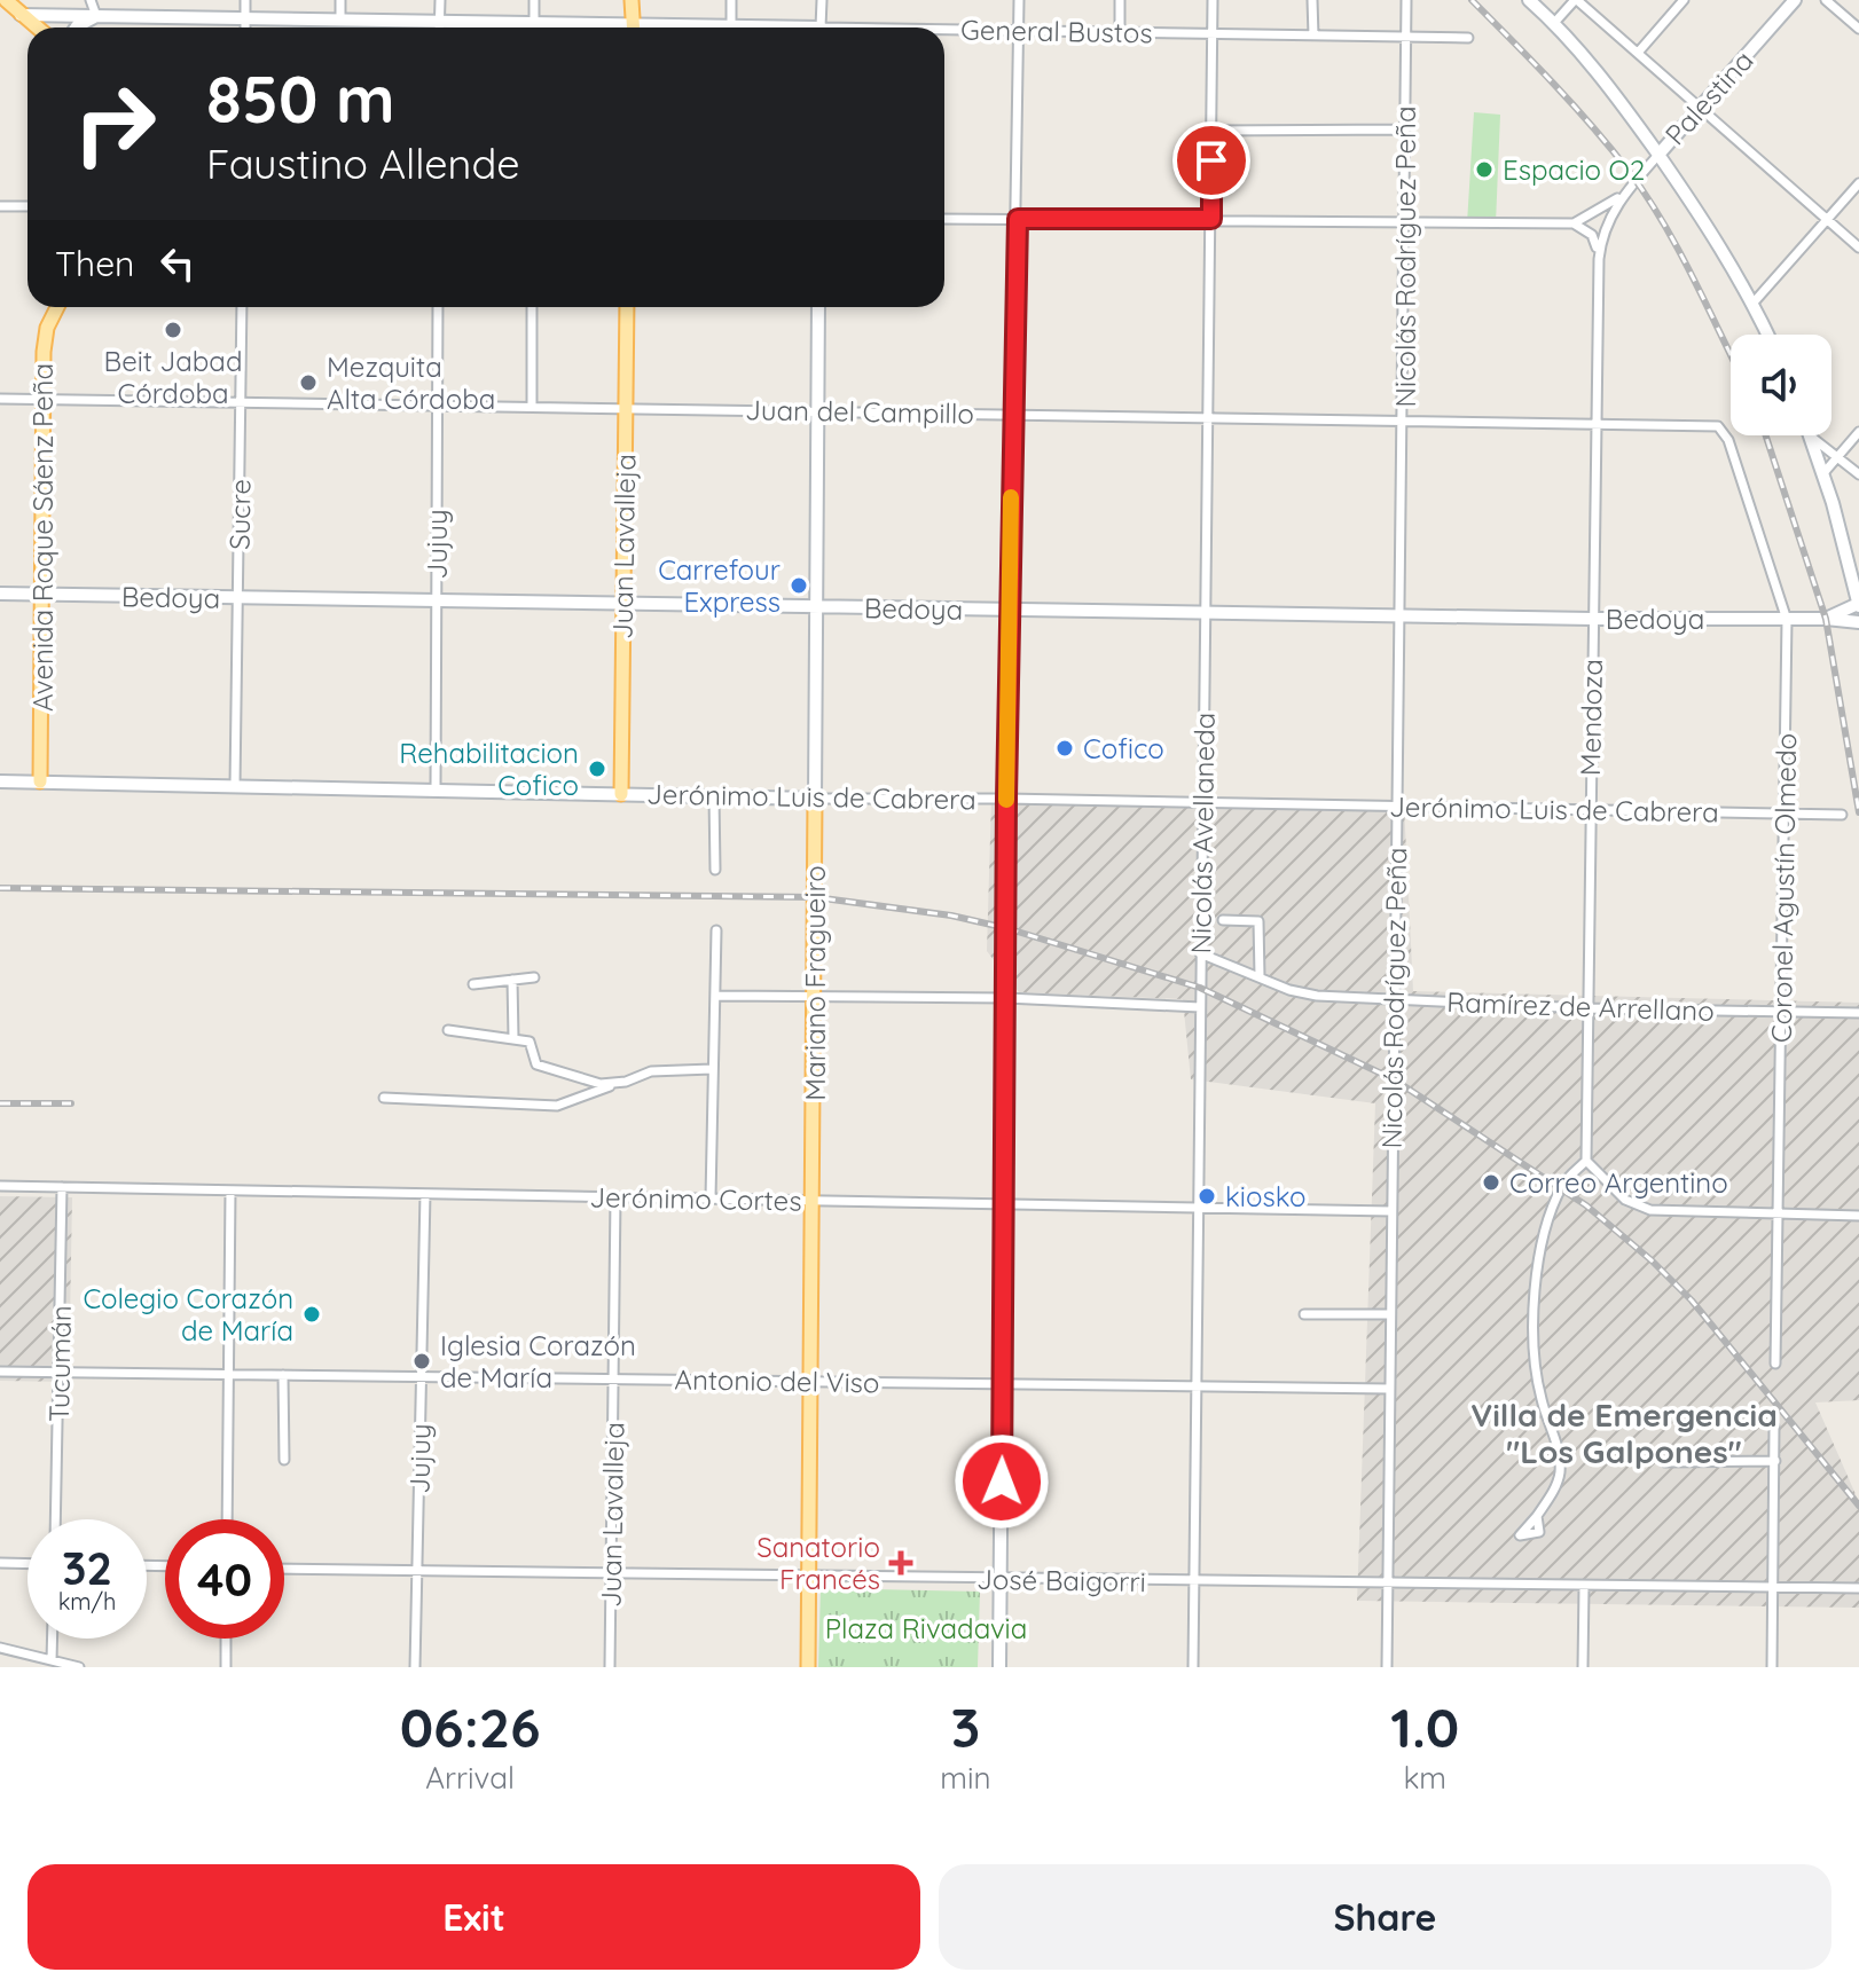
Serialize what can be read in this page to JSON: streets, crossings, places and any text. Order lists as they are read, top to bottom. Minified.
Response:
{"streets":{"main road":["General Bustos","Palestina","Avenida Roque Sáenz Peña","Juan Lavalleja","Bedoya","Jerónimo Luis de Cabrera","Mariano Fragueiro"],"street":["Nicolás Rodríguez Peña","Juan del Campillo","Sucre","Jujuy","Mendoza","Nicolás Avellaneda","Coronel Agustín Olmedo","Ramírez de Arrellano","Jerónimo Cortes","Tucumán","Antonio del Viso","José Baigorri"]},"crossings":[["General Bustos","Nicolás Rodríguez Peña"],["General Bustos","Nicolás Avellaneda"],["Palestina","Mendoza"],["Nicolás Rodríguez Peña","Juan del Campillo"],["Nicolás Rodríguez Peña","Bedoya"],["Nicolás Rodríguez Peña","Jerónimo Luis de Cabrera"],["Nicolás Rodríguez Peña","Ramírez de Arrellano"],["Nicolás Rodríguez Peña","Jerónimo Cortes"],["Nicolás Rodríguez Peña","Antonio del Viso"],["Nicolás Rodríguez Peña","José Baigorri"],["Juan del Campillo","Sucre"],["Juan del Campillo","Avenida Roque Sáenz Peña"],["Juan del Campillo","Jujuy"],["Juan del Campillo","Juan Lavalleja"],["Juan del Campillo","Mendoza"],["Juan del Campillo","Nicolás Avellaneda"],["Juan del Campillo","Coronel Agustín Olmedo"],["Juan del Campillo","Mariano Fragueiro"],["Sucre","Bedoya"],["Sucre","Jerónimo Luis de Cabrera"],["Avenida Roque Sáenz Peña","Bedoya"],["Avenida Roque Sáenz Peña","Jerónimo Luis de Cabrera"],["Jujuy","Bedoya"],["Jujuy","Jerónimo Luis de Cabrera"],["Jujuy","Jerónimo Cortes"],["Jujuy","Antonio del Viso"],["Jujuy","José Baigorri"],["Juan Lavalleja","Bedoya"],["Juan Lavalleja","Jerónimo Luis de Cabrera"],["Juan Lavalleja","Jerónimo Cortes"],["Juan Lavalleja","Antonio del Viso"],["Juan Lavalleja","José Baigorri"],["Bedoya","Mendoza"],["Bedoya","Nicolás Avellaneda"],["Bedoya","Coronel Agustín Olmedo"],["Bedoya","Mariano Fragueiro"],["Mendoza","Jerónimo Luis de Cabrera"],["Mendoza","Ramírez de Arrellano"],["Jerónimo Luis de Cabrera","Nicolás Avellaneda"],["Jerónimo Luis de Cabrera","Coronel Agustín Olmedo"],["Jerónimo Luis de Cabrera","Mariano Fragueiro"],["Nicolás Avellaneda","Ramírez de Arrellano"],["Nicolás Avellaneda","Jerónimo Cortes"],["Nicolás Avellaneda","Antonio del Viso"],["Nicolás Avellaneda","José Baigorri"],["Coronel Agustín Olmedo","Ramírez de Arrellano"],["Mariano Fragueiro","Jerónimo Cortes"],["Mariano Fragueiro","Antonio del Viso"],["Mariano Fragueiro","José Baigorri"],["Jerónimo Cortes","Tucumán"],["Tucumán","Antonio del Viso"]],"districts":["Villa de Emergencia \"Los Galpones\""],"parks":["Plaza Rivadavia"],"places":{"other":["Espacio O2","Beit Jabad Córdoba","Mezquita Alta Córdoba","Carrefour Express","Cofico","Rehabilitacion Cofico","Correo Argentino","kiosko","Colegio Corazón de María","Iglesia Corazón de María"],"health":["Sanatorio Francés"]},"page":{"turn":["850 m","Faustino Allende"],"then":"Then","speed":"32 km/h","limit":"40","eta":["06:26","Arrival","3","min","1.0","km"],"buttons":["Exit","Share"]}}
